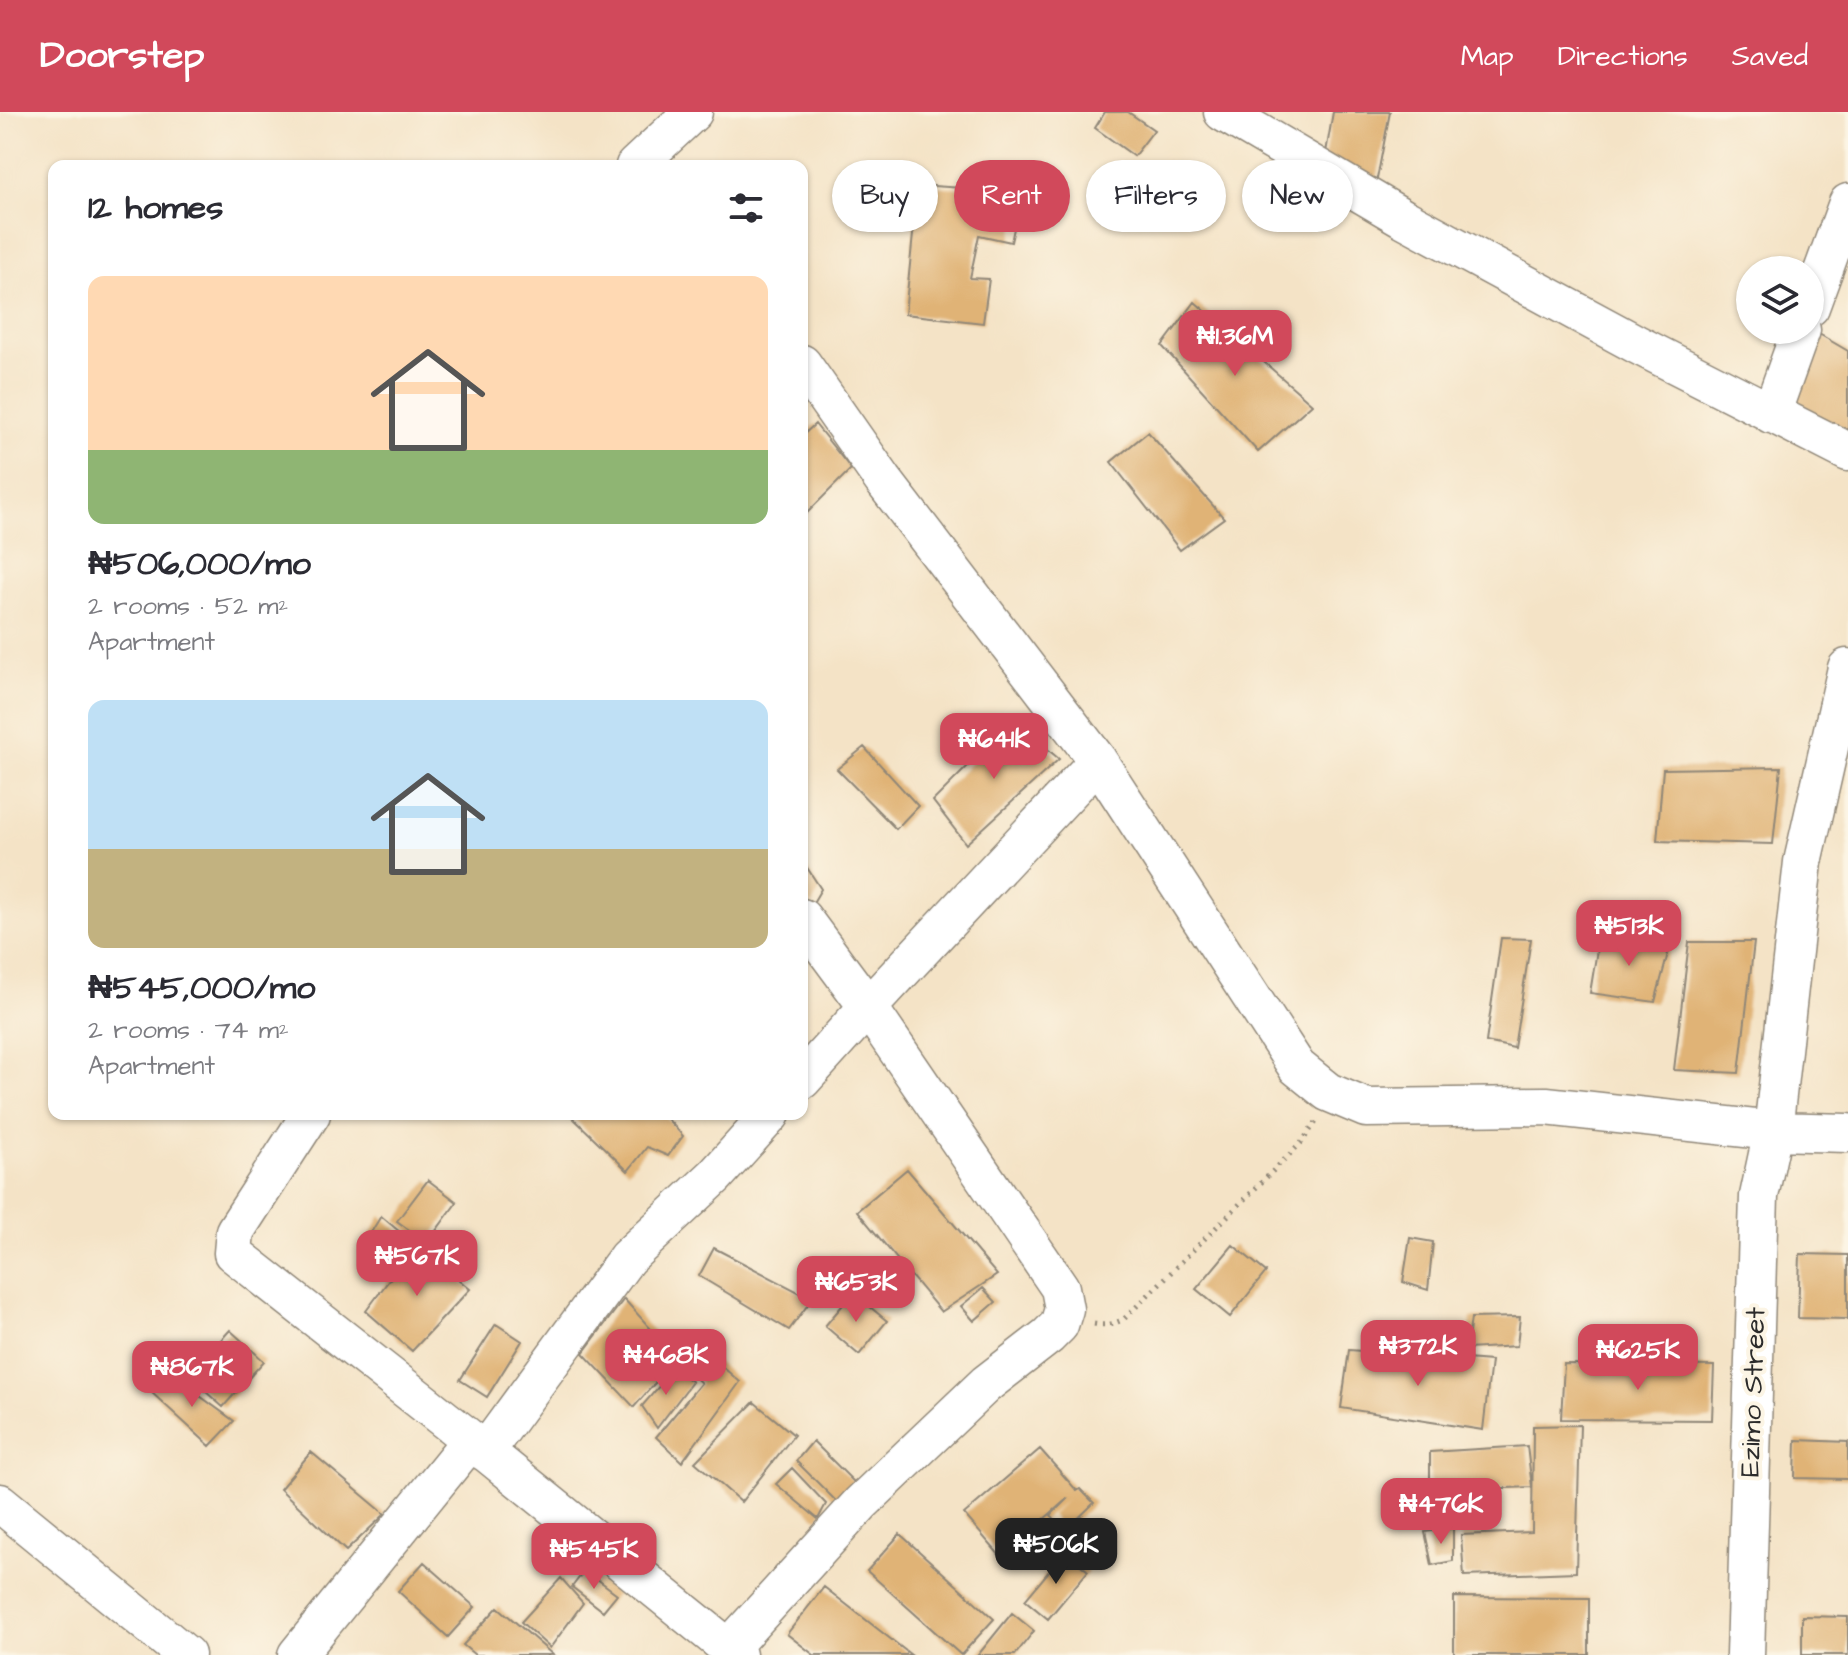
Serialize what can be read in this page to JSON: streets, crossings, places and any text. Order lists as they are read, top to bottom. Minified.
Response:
{"streets":{"street":["Ezimo Street"]},"page":{"header":"Doorstep","nav":["Map","Directions","Saved"],"chip":["Buy","Rent","Filters","New"],"heading":"12 homes","list":[{"name":"₦506,000/mo","note":"2 rooms · 52 m² · Apartment"},{"name":"₦545,000/mo","note":"2 rooms · 74 m² · Apartment"}],"price":["₦1.36M","₦641K","₦513K","₦567K","₦653K","₦372K","₦625K","₦468K","₦867K","₦476K","₦506K","₦545K"]}}
